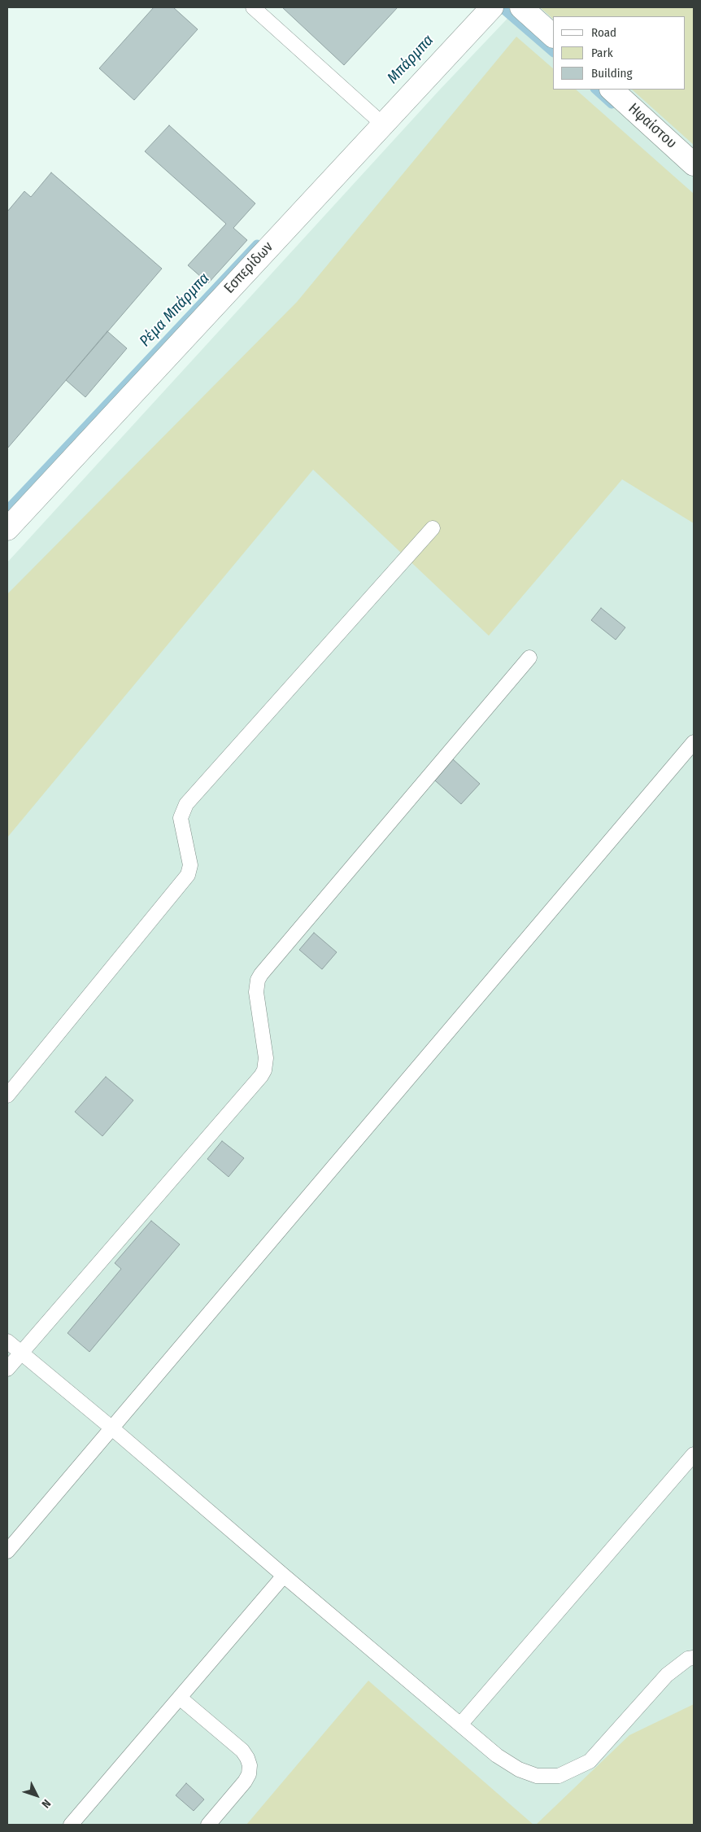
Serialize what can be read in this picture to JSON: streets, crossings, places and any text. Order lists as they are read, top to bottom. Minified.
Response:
{"streets":{"street":["Ηφαίστου","Εσπερίδων"]},"water":["Μπάρμπα","Ρέμα Μπάρμπα"],"legend":["Road","Park","Building"],"north":"bottom right"}
